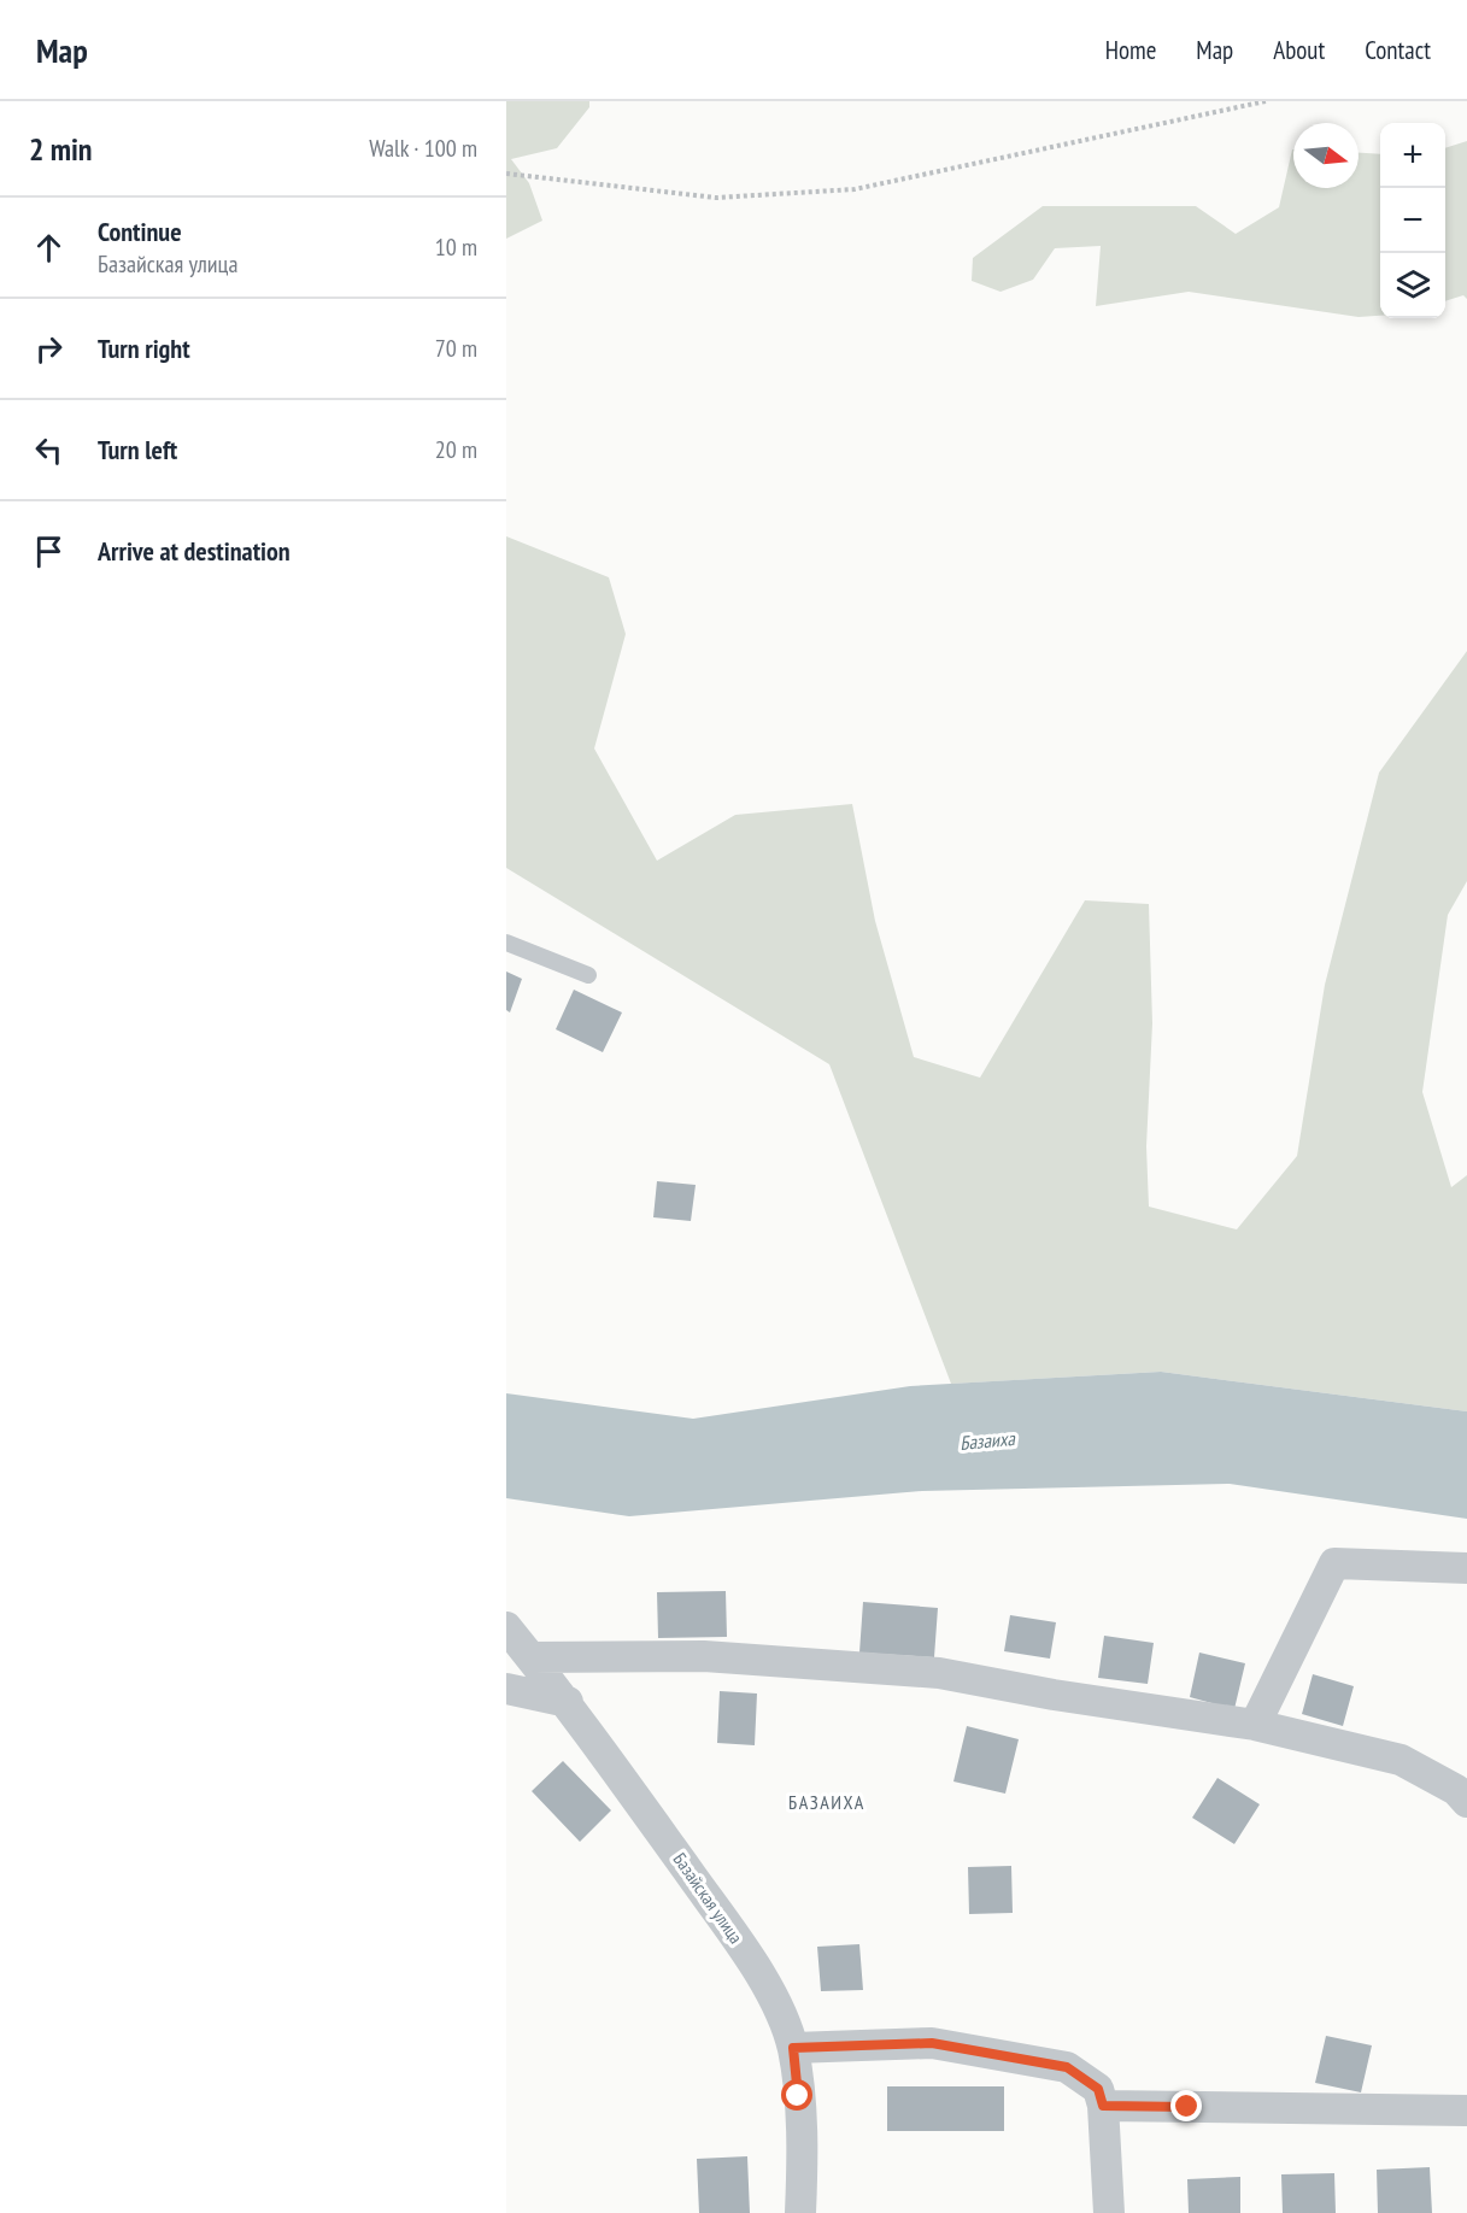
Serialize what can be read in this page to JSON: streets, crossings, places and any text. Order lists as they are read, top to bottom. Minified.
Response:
{"streets":{"street":["Базайская улица"]},"districts":["БАЗАИХА"],"water":["Базаиха"],"north":"right","page":{"header":"Map","nav":["Home","Map","About","Contact"],"heading":["2 min","Walk · 100 m"],"map_buttons":["+","−"],"list":[["Continue","Базайская улица","10 m"],["Turn right","70 m"],["Turn left","20 m"],"Arrive at destination"]}}
